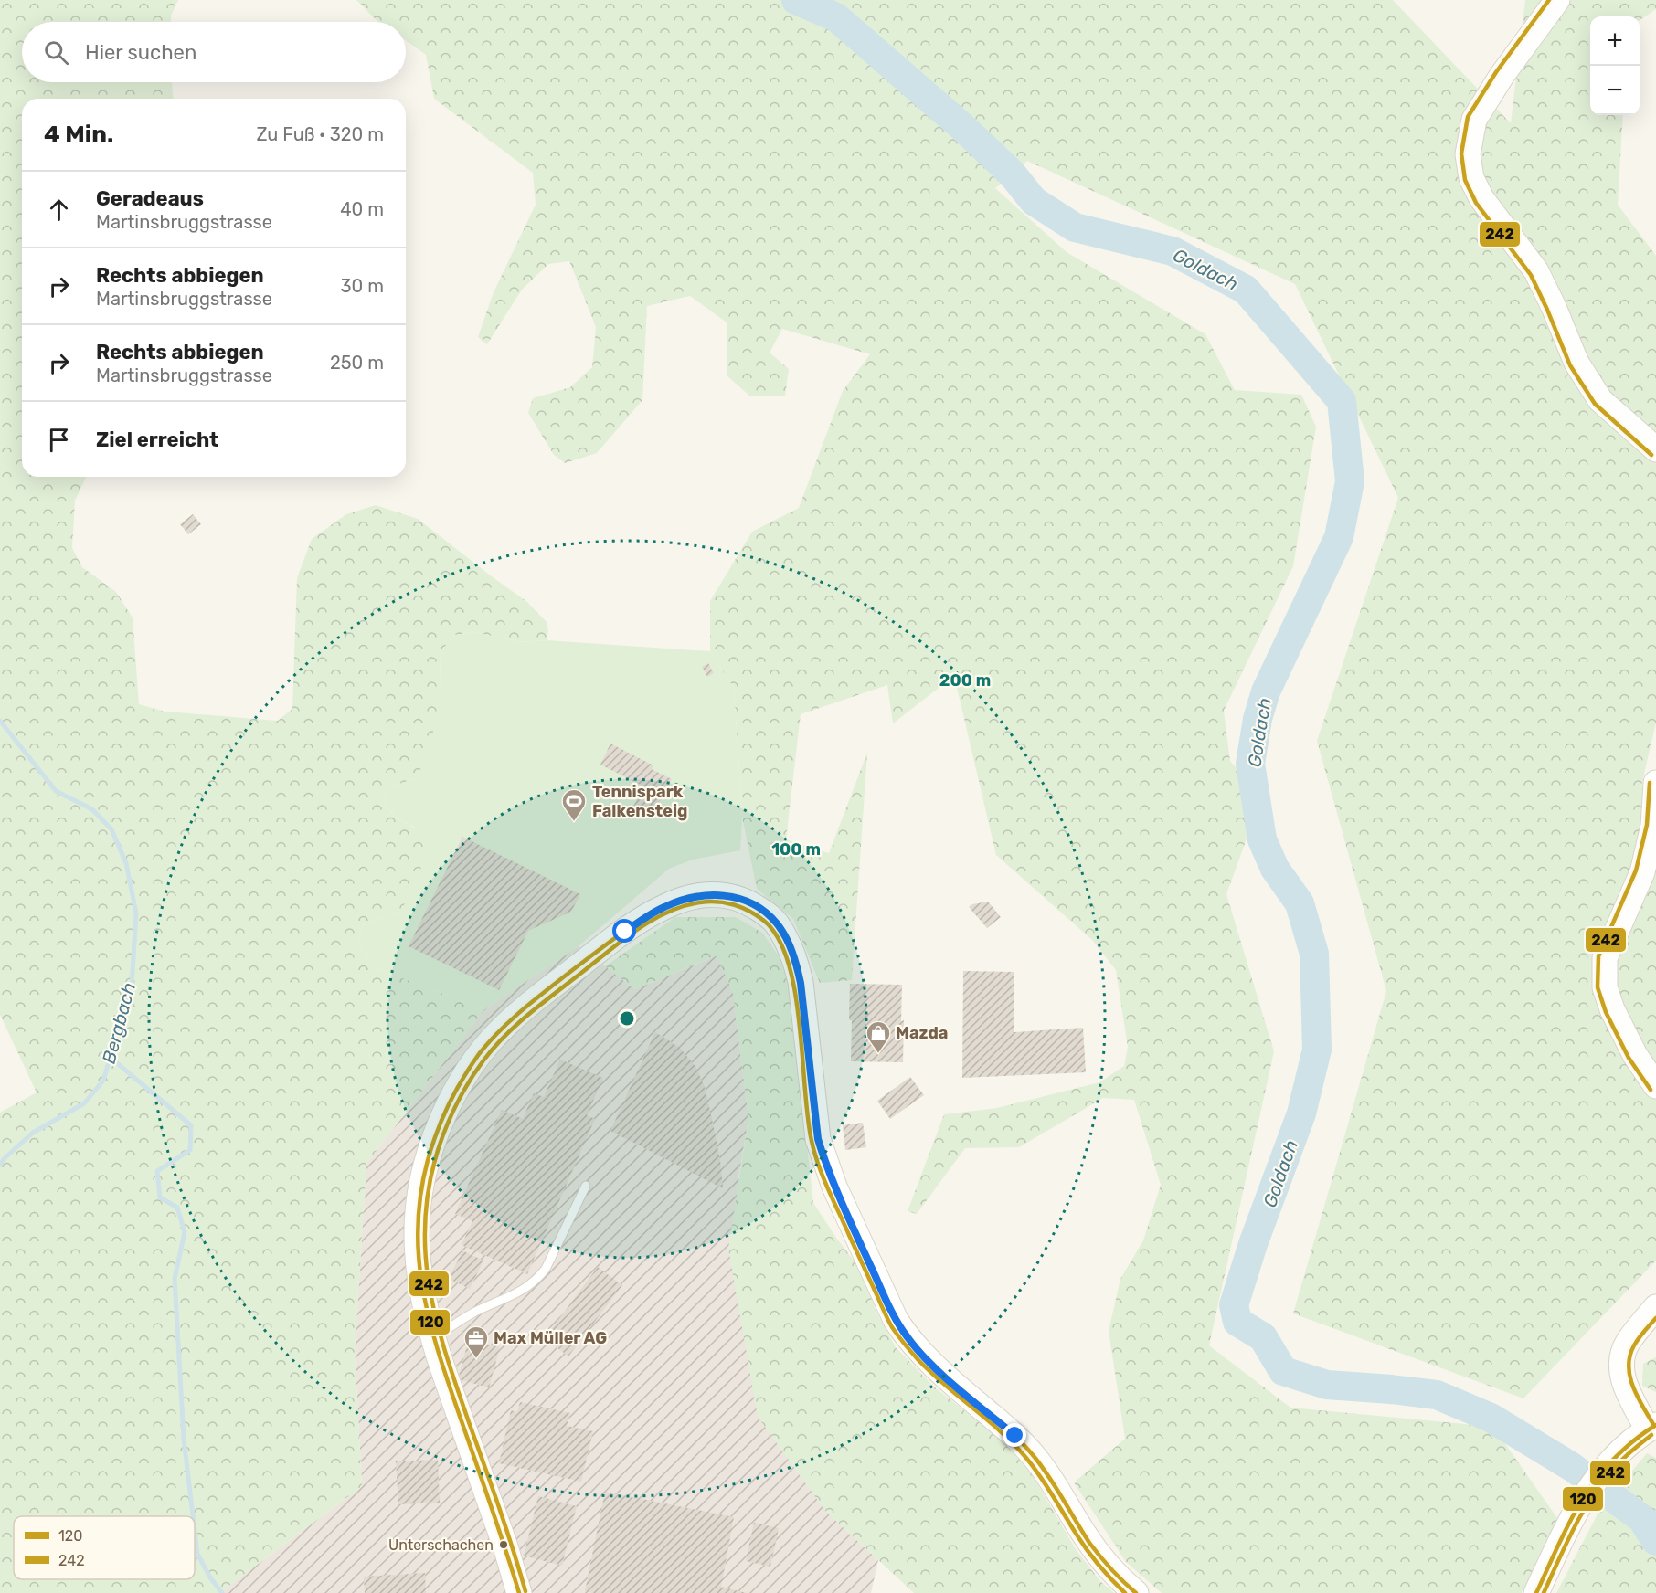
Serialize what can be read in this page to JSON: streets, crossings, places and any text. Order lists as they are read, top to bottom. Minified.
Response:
{"water":["Goldach","Bergbach"],"places":{"sports":["Tennispark Falkensteig"],"shop":["Mazda"],"office":["Max Müller AG"],"other":["Unterschachen"]},"lines":["transit line 242","transit line 120"],"legend":["120","242"],"page":{"map_buttons":["+","−"],"search":"Hier suchen","heading":["4 Min.","Zu Fuß · 320 m"],"list":[["Geradeaus","Martinsbruggstrasse","40 m"],["Rechts abbiegen","Martinsbruggstrasse","30 m"],["Rechts abbiegen","Martinsbruggstrasse","250 m"],"Ziel erreicht"]},"rings":["200 m","100 m"]}
